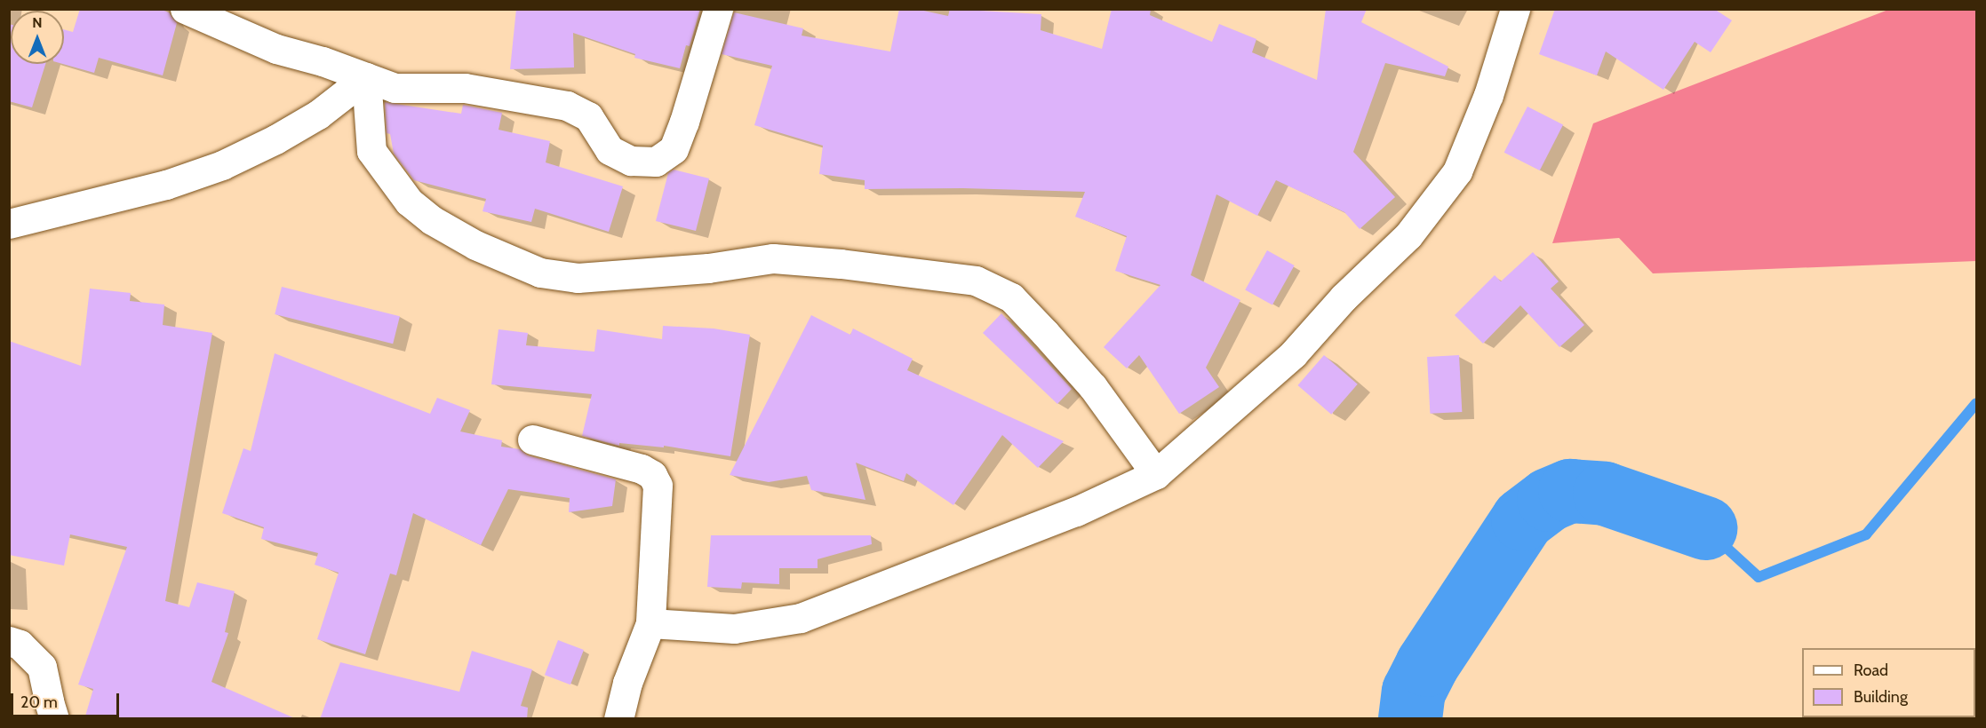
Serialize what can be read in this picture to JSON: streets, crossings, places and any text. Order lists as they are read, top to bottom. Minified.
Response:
{"legend":["Road","Building"],"scale_bar":"20 m","north":"top"}
